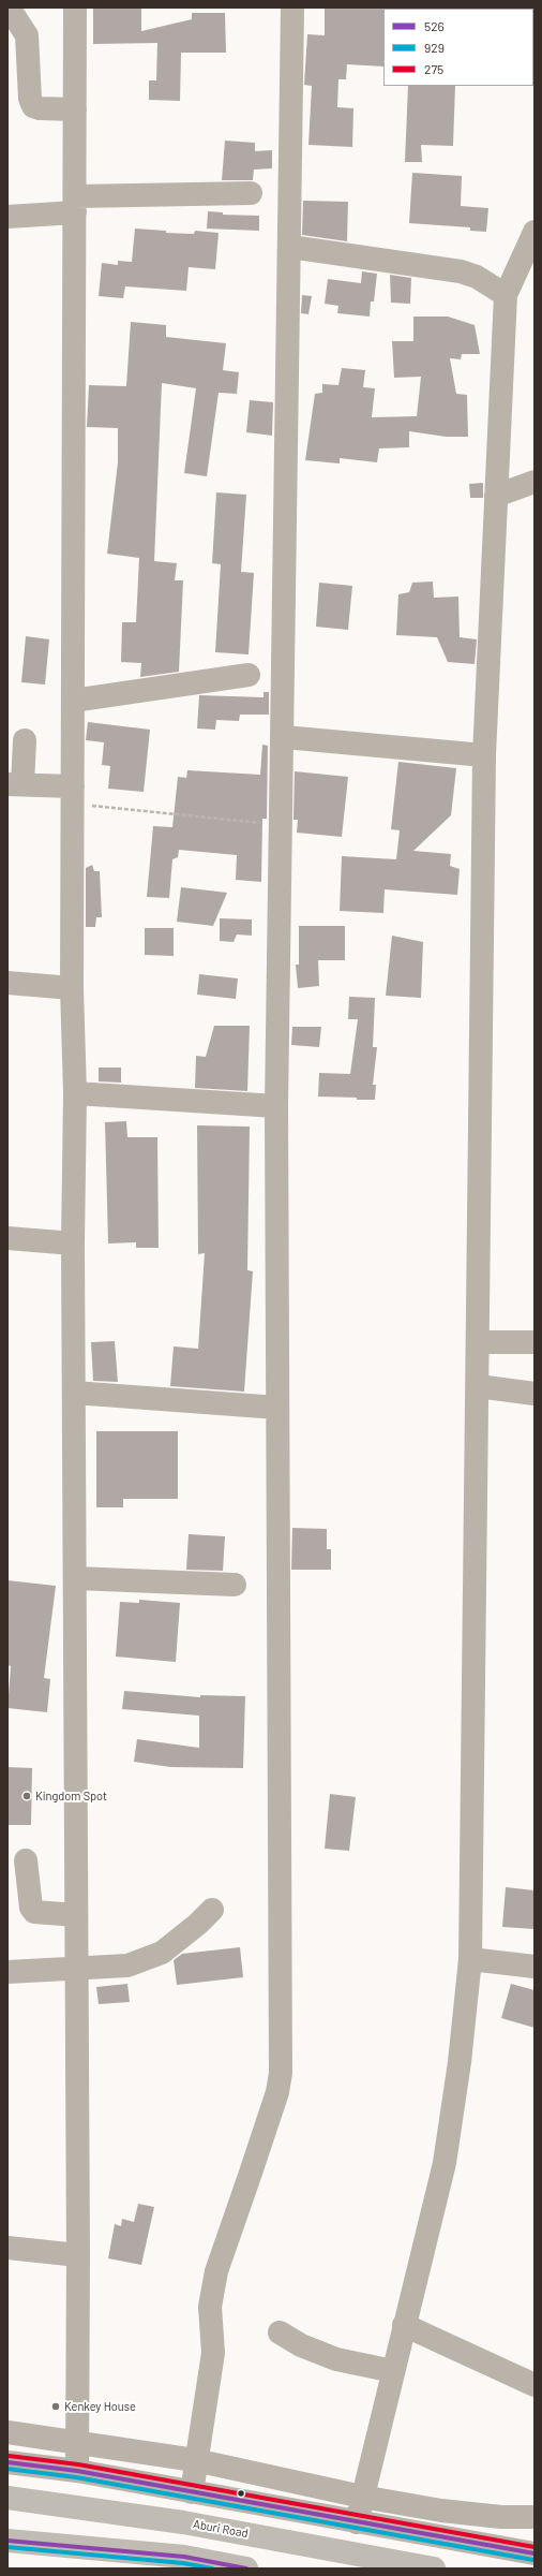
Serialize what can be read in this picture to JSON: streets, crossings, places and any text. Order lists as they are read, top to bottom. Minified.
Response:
{"streets":{"highway":["Aburi Road"]},"places":["Kingdom Spot","Kenkey House"],"lines":["transit line 275","transit line 526","transit line 929"],"legend":["526","929","275"]}
